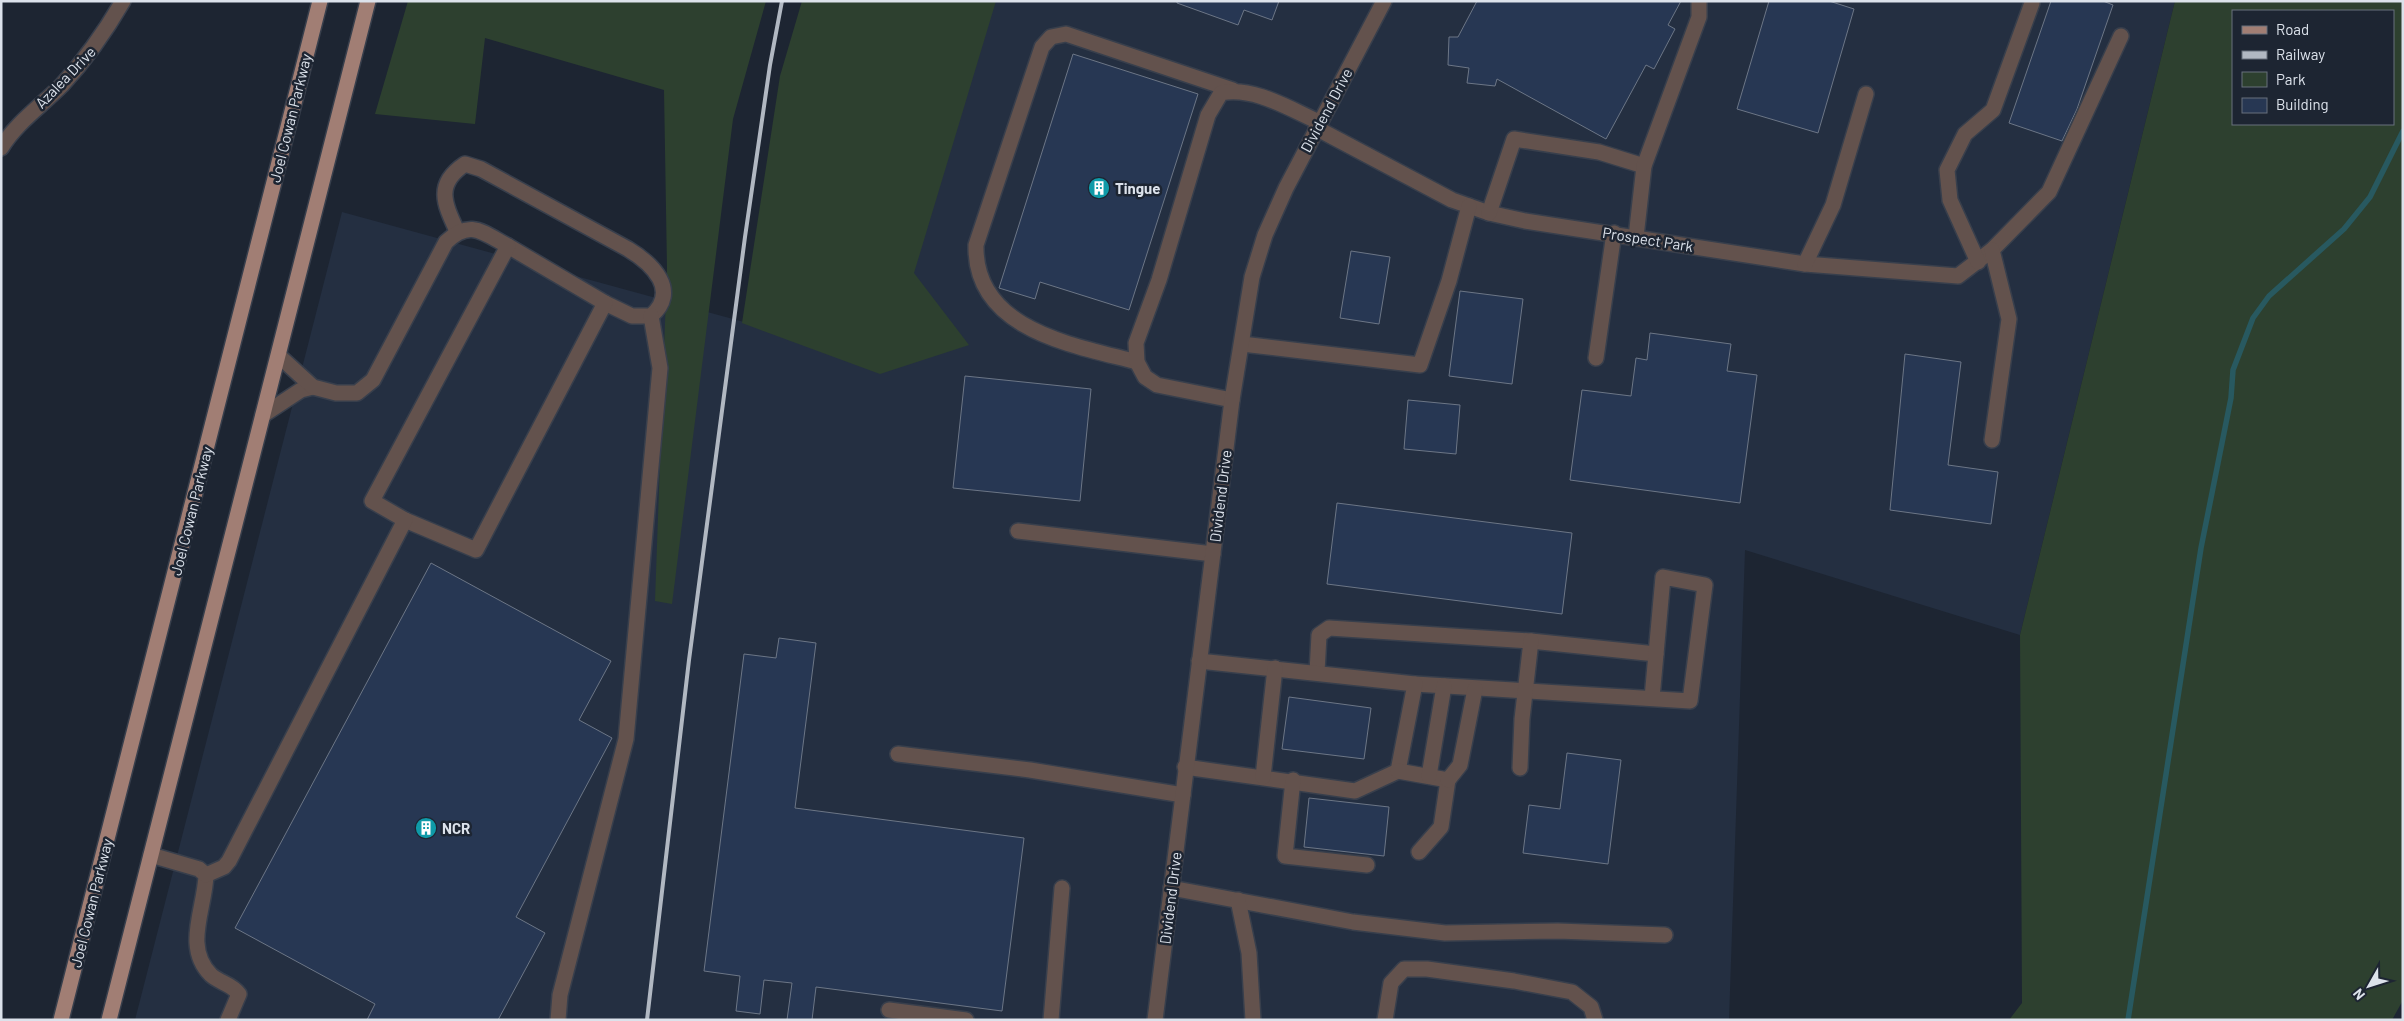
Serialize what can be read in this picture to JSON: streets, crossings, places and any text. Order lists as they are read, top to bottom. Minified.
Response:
{"streets":{"main road":["Joel Cowan Parkway"],"street":["Azalea Drive","Dividend Drive","Prospect Park"]},"crossings":[["Dividend Drive","Prospect Park"]],"places":{"building":["Tingue","NCR"]},"legend":["Road","Railway","Park","Building"],"north":"bottom left"}
